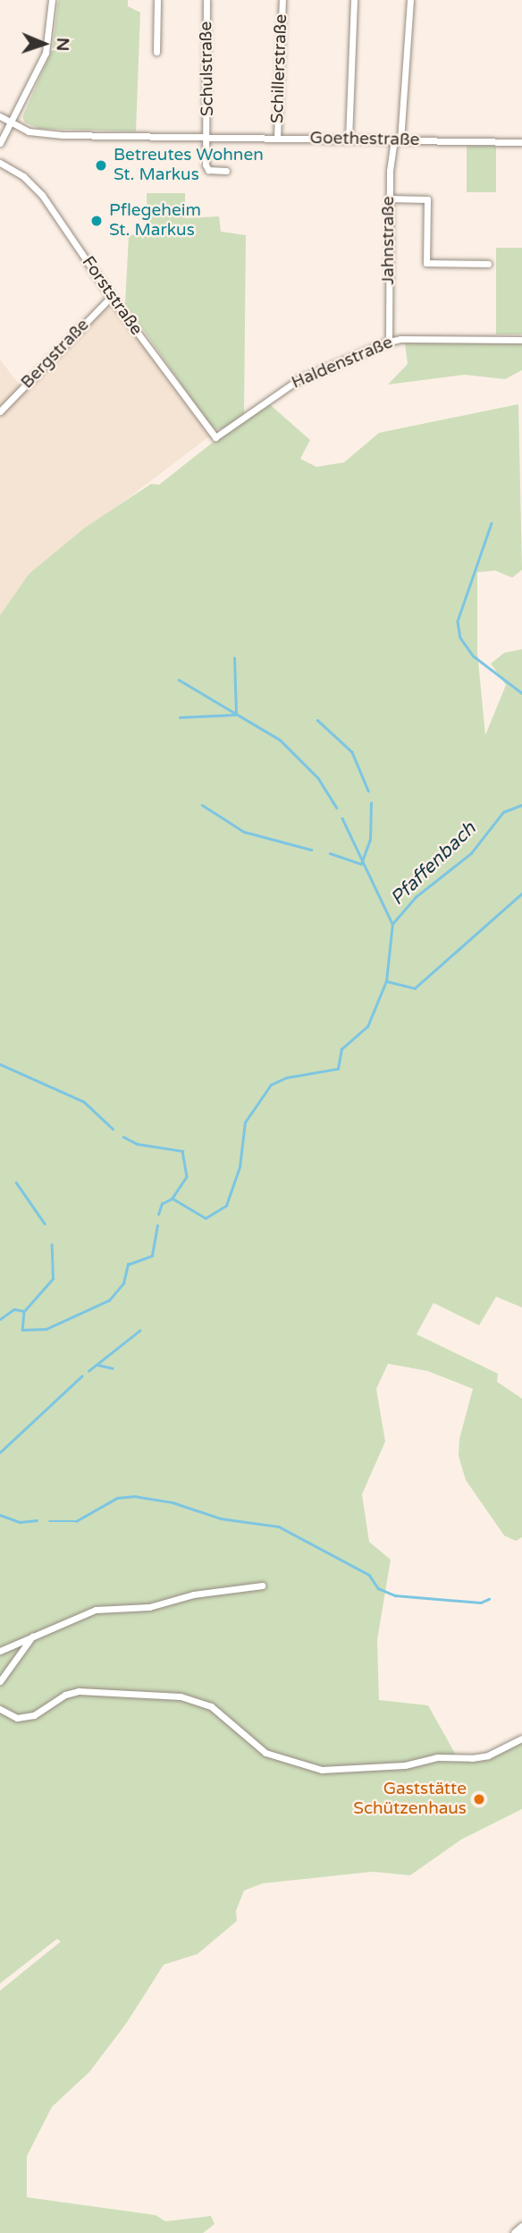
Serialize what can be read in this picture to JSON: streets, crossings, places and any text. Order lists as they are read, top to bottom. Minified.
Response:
{"streets":{"street":["Schulstraße","Schillerstraße","Goethestraße","Jahnstraße","Forststraße","Bergstraße","Haldenstraße"]},"crossings":[["Schulstraße","Goethestraße"],["Schillerstraße","Goethestraße"],["Goethestraße","Jahnstraße"],["Jahnstraße","Haldenstraße"],["Forststraße","Bergstraße"],["Forststraße","Haldenstraße"]],"water":["Pfaffenbach"],"places":["Betreutes Wohnen St. Markus","Pflegeheim St. Markus","Gaststätte Schützenhaus"],"north":"right"}
